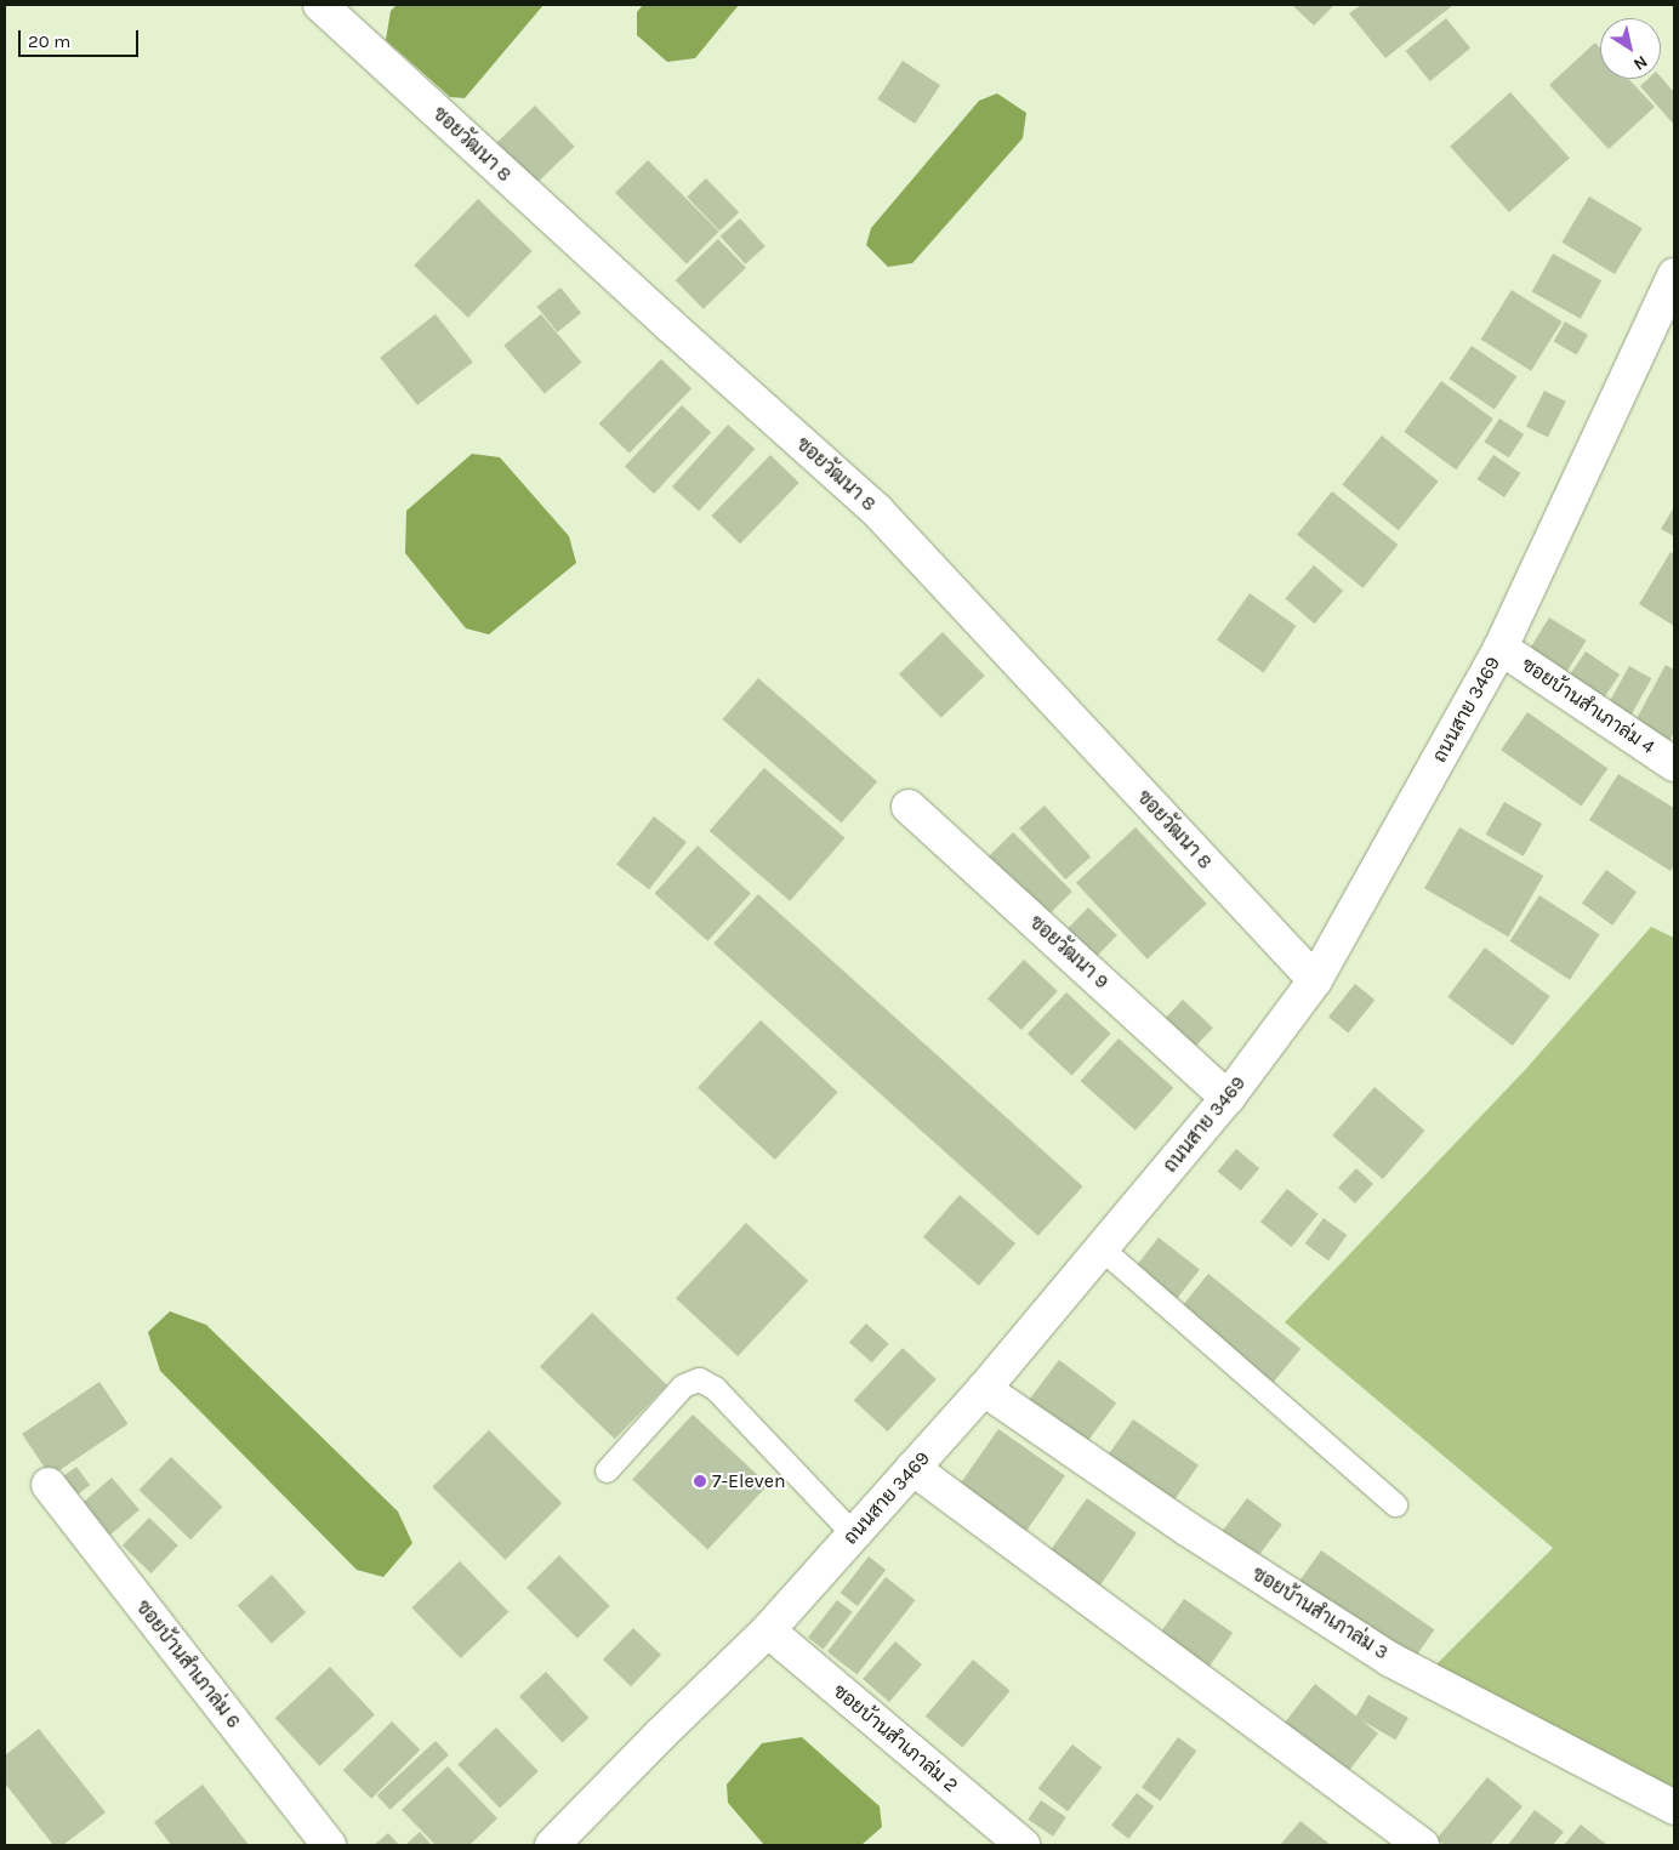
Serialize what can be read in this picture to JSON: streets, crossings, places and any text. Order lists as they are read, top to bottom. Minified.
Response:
{"streets":{"street":["ซอยวัฒนา 8","ซอยบ้านสำเภาล่ม 4","ถนนสาย 3469","ซอยวัฒนา 9","ซอยบ้านสำเภาล่ม 3","ซอยบ้านสำเภาล่ม 6","ซอยบ้านสำเภาล่ม 2"]},"crossings":[["ซอยวัฒนา 8","ถนนสาย 3469"],["ซอยบ้านสำเภาล่ม 4","ถนนสาย 3469"],["ถนนสาย 3469","ซอยวัฒนา 9"],["ถนนสาย 3469","ซอยบ้านสำเภาล่ม 3"],["ถนนสาย 3469","ซอยบ้านสำเภาล่ม 2"]],"places":["7-Eleven"],"scale_bar":"20 m","north":"bottom right"}
